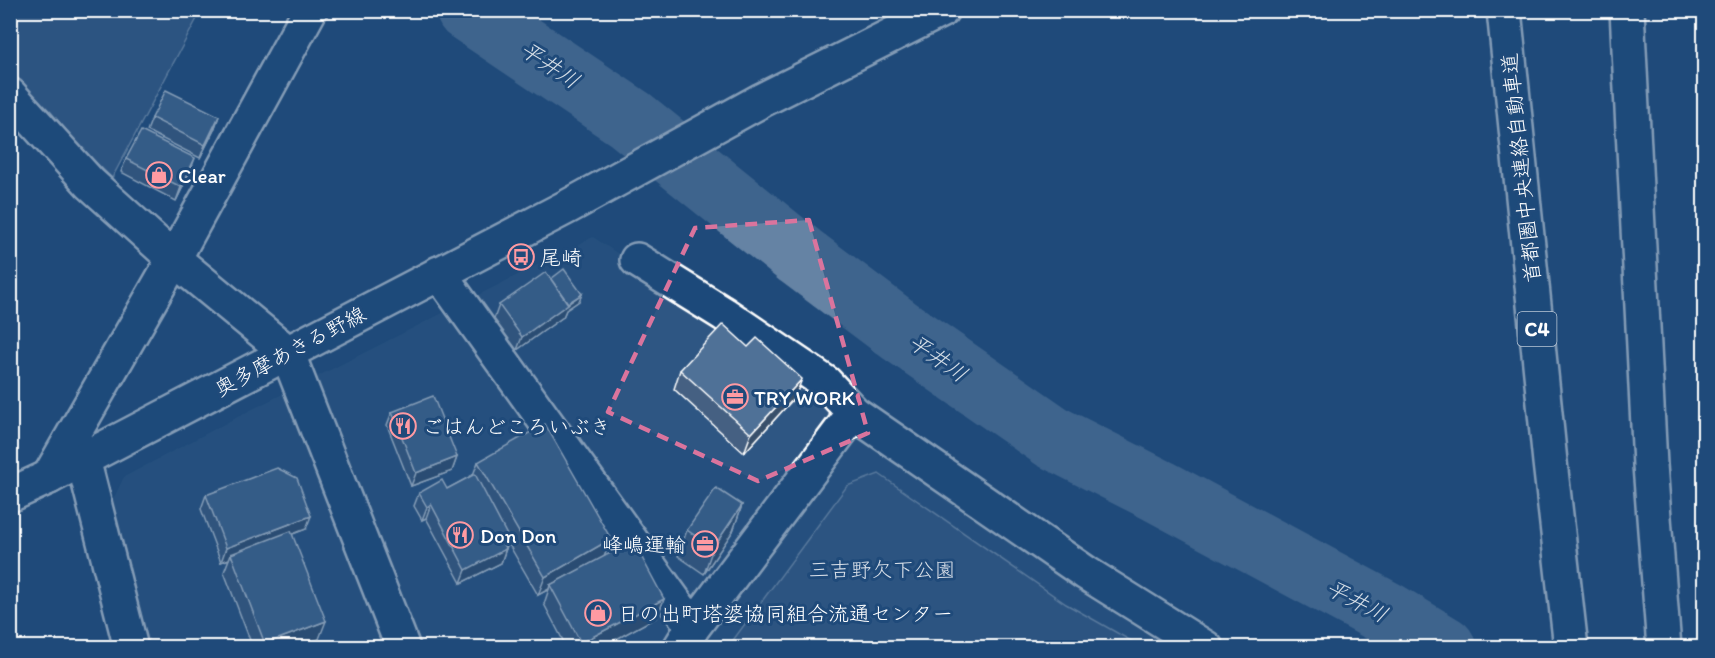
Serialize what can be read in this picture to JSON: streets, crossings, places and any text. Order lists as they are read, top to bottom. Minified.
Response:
{"streets":{"main road":["首都圏中央連絡自動車道","C4","奥多摩あきる野線"]},"water":["平井川"],"parks":["三吉野欠下公園"],"places":{"shop":["Clear","日の出町塔婆協同組合流通センター"],"bus stop":["尾崎"],"office":["TRY WORK","峰嶋運輸"],"restaurant":["ごはんどころいぶき","Don Don"]}}
